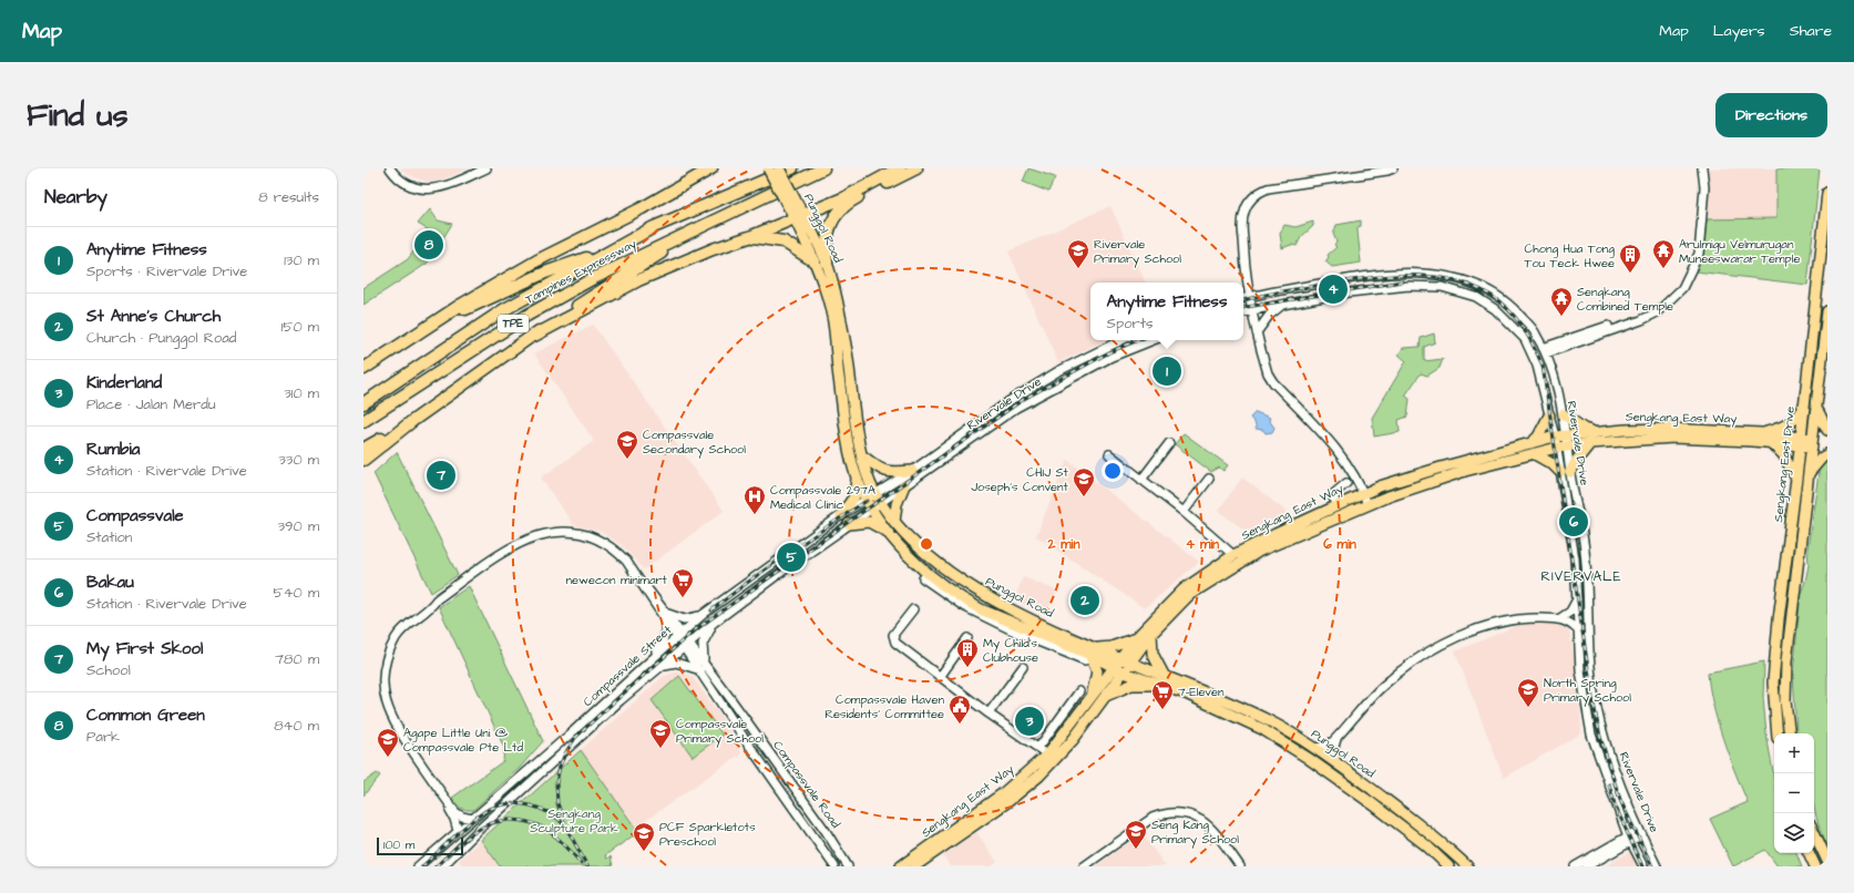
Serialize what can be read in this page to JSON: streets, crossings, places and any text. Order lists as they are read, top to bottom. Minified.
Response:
{"streets":{"highway":["Tampines Expressway","TPE"],"main road":["Punggol Road","Sengkang East Way","Sengkang East Drive"],"street":["Rivervale Drive","Compassvale Street","Compassvale Road"]},"crossings":[["Punggol Road","Rivervale Drive"],["Punggol Road","Sengkang East Way"],["Punggol Road","Compassvale Street"],["Rivervale Drive","Sengkang East Way"],["Rivervale Drive","Compassvale Street"],["Sengkang East Way","Sengkang East Drive"],["Compassvale Street","Compassvale Road"]],"districts":["RIVERVALE"],"parks":["Sengkang Sculpture Park"],"places":{"school or university":["Rivervale Primary School","Compassvale Secondary School","CHIJ St Joseph's Convent","North Spring Primary School","Compassvale Primary School","Agape Little Uni @ Compassvale Pte Ltd","Seng Kang Primary School","PCF Sparkletots Preschool"],"temple":["Arulmigu Velmurugan Muneeswarar Temple","Sengkang Combined Temple"],"building":["Chong Hua Tong Tou Teck Hwee","My Child's Clubhouse"],"hospital":["Compassvale 297A Medical Clinic"],"supermarket":["newecon minimart","7-Eleven"],"public building":["Compassvale Haven Residents' Committee"]},"scale_bar":"100 m","page":{"header":"Map","nav":["Map","Layers","Share"],"buttons":"Directions","title":"Find us","heading":["Nearby","8 results"],"list":[{"mark":"1","name":"Anytime Fitness","note":"Sports · Rivervale Drive","value":"130 m"},{"mark":"2","name":"St Anne's Church","note":"Church · Punggol Road","value":"150 m"},{"mark":"3","name":"Kinderland","note":"Place · Jalan Merdu","value":"310 m"},{"mark":"4","name":"Rumbia","note":"Station · Rivervale Drive","value":"330 m"},{"mark":"5","name":"Compassvale","note":"Station","value":"390 m"},{"mark":"6","name":"Bakau","note":"Station · Rivervale Drive","value":"540 m"},{"mark":"7","name":"My First Skool","note":"School","value":"780 m"},{"mark":"8","name":"Common Green","note":"Park","value":"840 m"}],"pins":["8","4","1","7","6","5","2","3"],"popup":["Anytime Fitness","Sports"],"map_buttons":["+","−"],"scale":"100 m"},"rings":["2 min","4 min","6 min"]}
